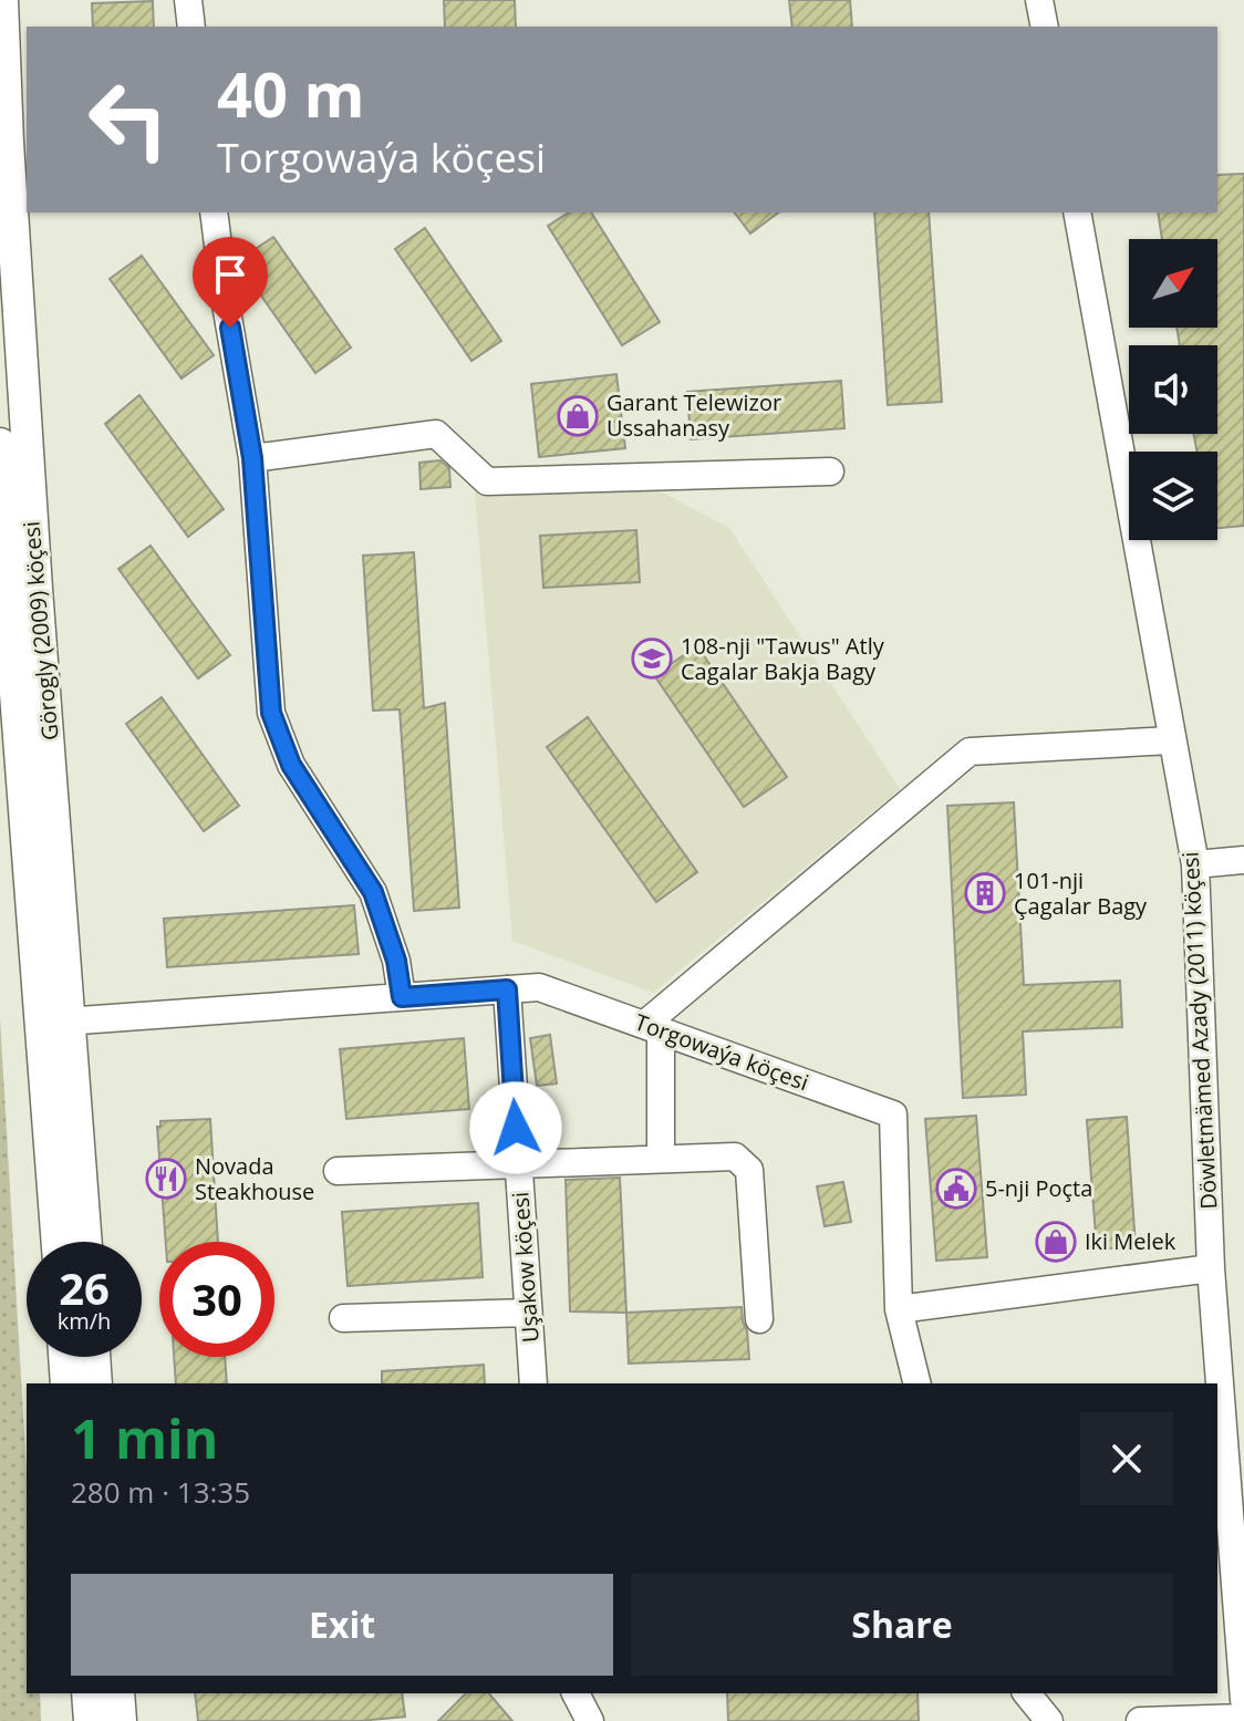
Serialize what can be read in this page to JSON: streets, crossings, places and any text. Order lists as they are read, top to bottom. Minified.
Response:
{"streets":{"street":["Görogly (2009) köçesi","Döwletmämed Azady (2011) köçesi","Torgowaýa köçesi","Uşakow köçesi"]},"crossings":[["Görogly (2009) köçesi","Torgowaýa köçesi"],["Torgowaýa köçesi","Uşakow köçesi"]],"places":{"shop":["Garant Telewizor Ussahanasy","Iki Melek"],"school or university":["108-nji \"Tawus\" Atly Cagalar Bakja Bagy"],"building":["101-nji Çagalar Bagy"],"restaurant":["Novada Steakhouse"],"public building":["5-nji Poçta"]},"north":"top right","page":{"turn":["40 m","Torgowaýa köçesi"],"speed":"26 km/h","limit":"30","heading":["1 min","280 m · 13:35"],"buttons":["Exit","Share"]}}
